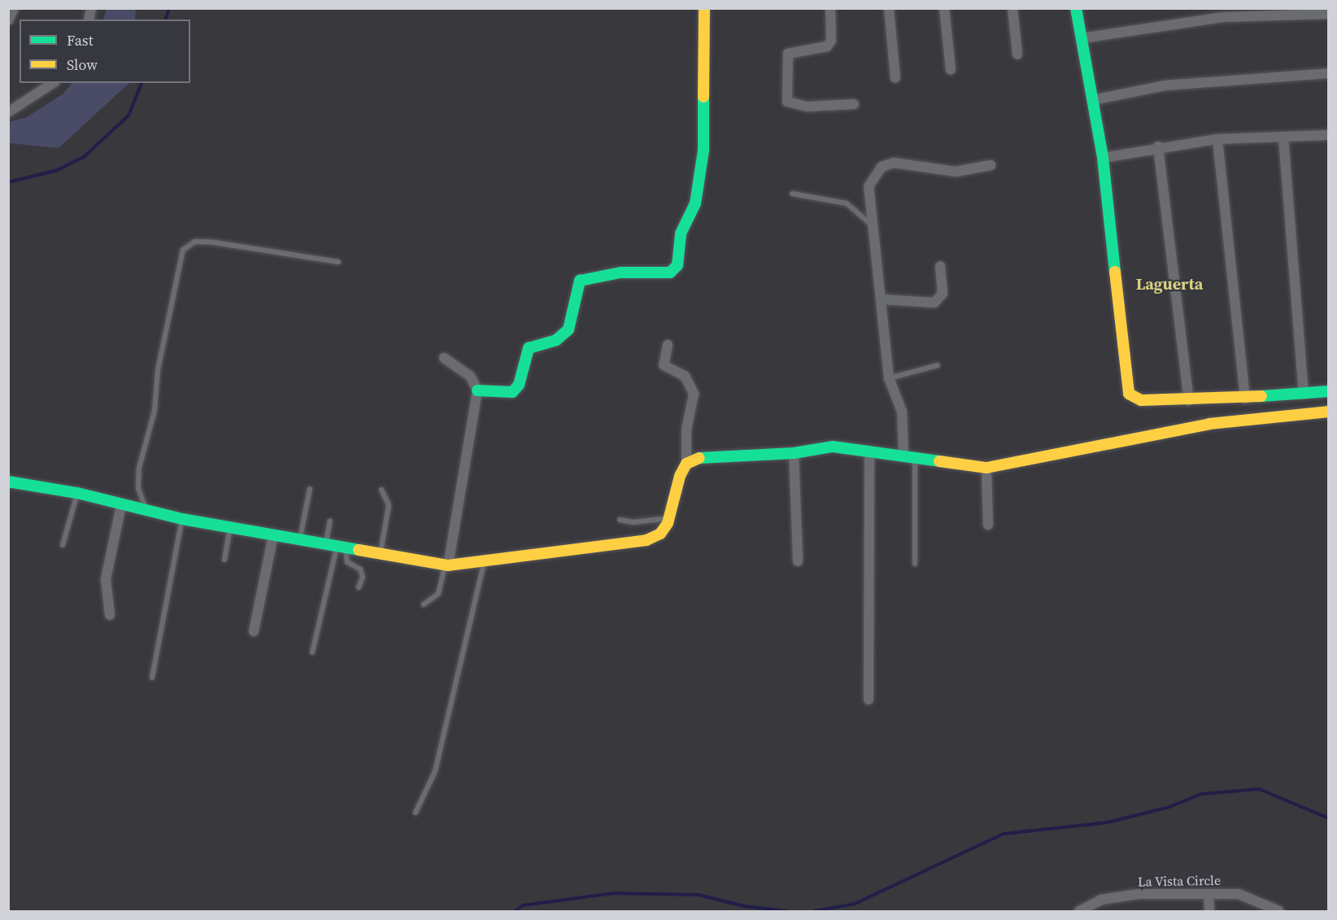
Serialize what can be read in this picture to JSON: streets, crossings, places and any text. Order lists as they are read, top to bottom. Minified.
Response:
{"streets":{"street":["La Vista Circle"]},"districts":["Laguerta"],"legend":["Fast","Slow"]}
